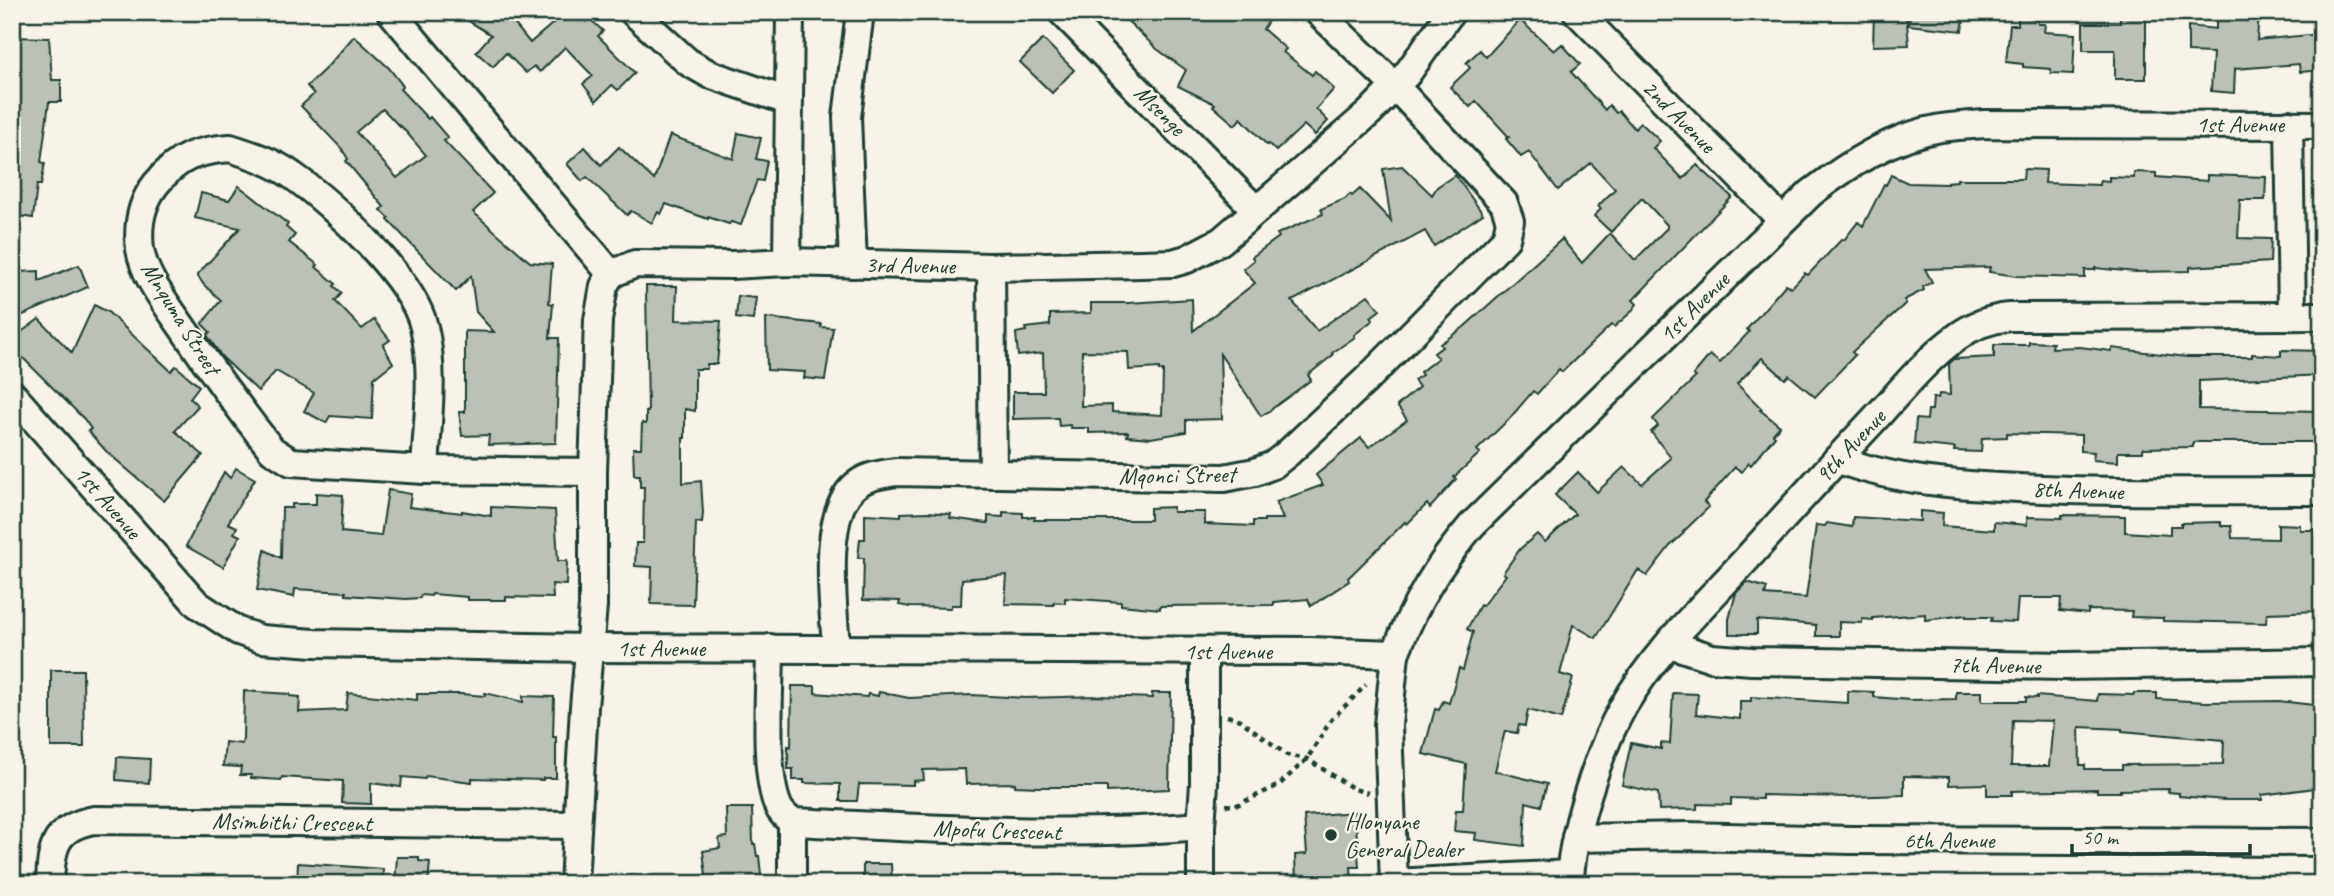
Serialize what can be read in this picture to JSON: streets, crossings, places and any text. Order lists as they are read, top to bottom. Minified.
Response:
{"streets":{"street":["Msenge","2nd Avenue","1st Avenue","3rd Avenue","Mnquma Street","9th Avenue","Mqonci Street","8th Avenue","7th Avenue","Msimbithi Crescent","Mpofu Crescent","6th Avenue"]},"crossings":[["Msenge","3rd Avenue"],["2nd Avenue","1st Avenue"],["1st Avenue","Mqonci Street"],["3rd Avenue","Mqonci Street"],["9th Avenue","8th Avenue"],["9th Avenue","7th Avenue"],["9th Avenue","6th Avenue"]],"places":["Hlonyane General Dealer"],"scale_bar":"50 m"}
